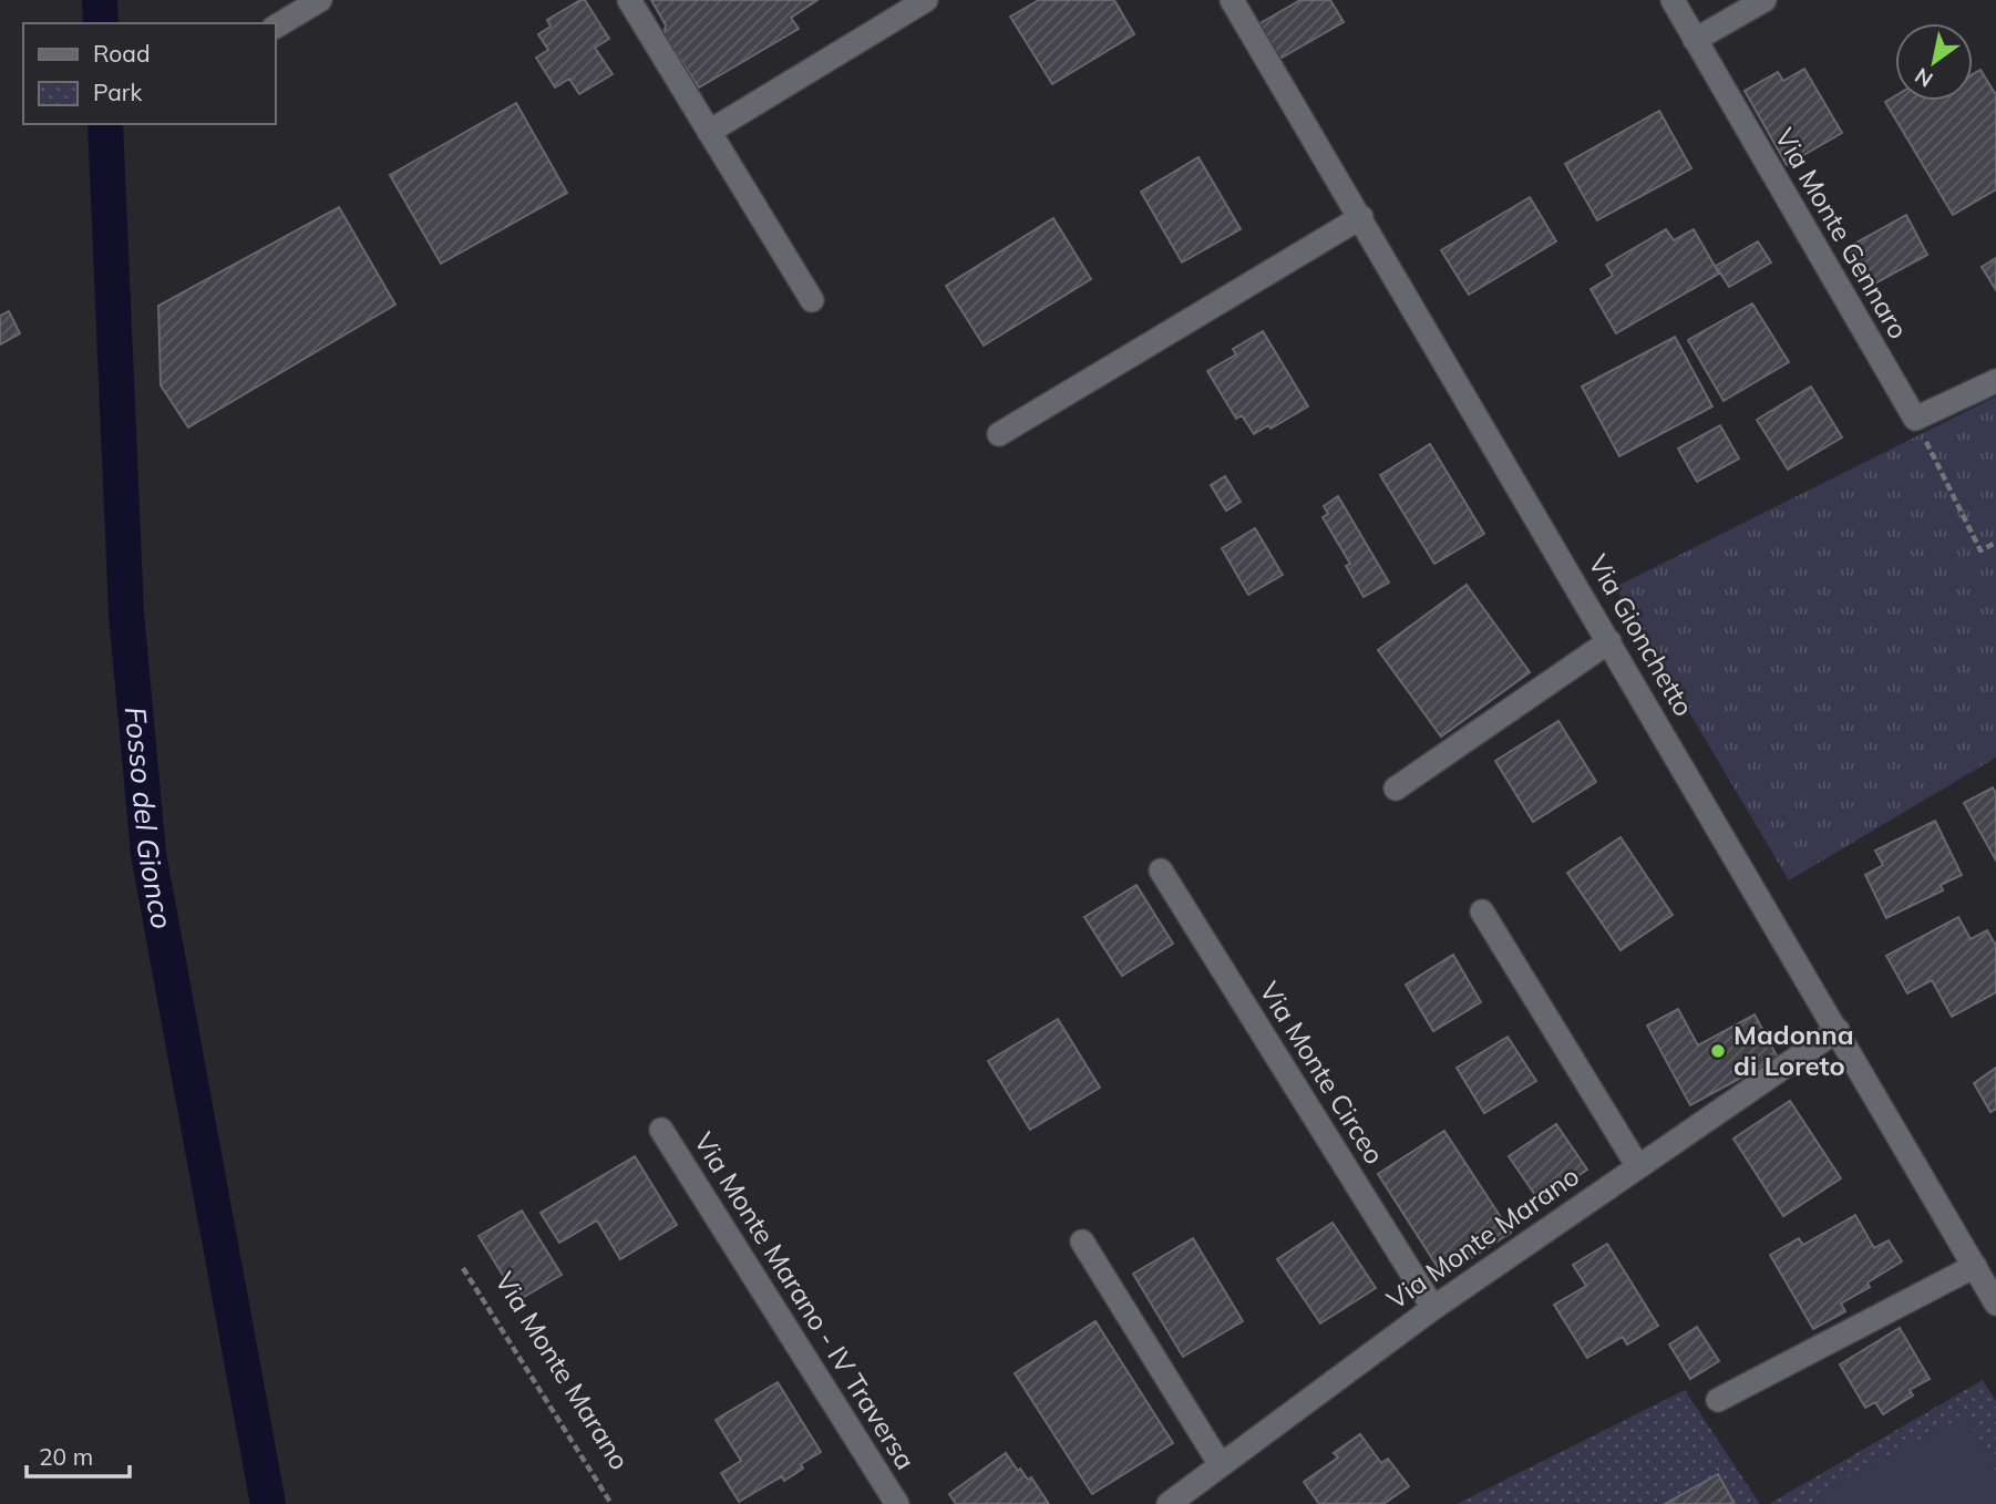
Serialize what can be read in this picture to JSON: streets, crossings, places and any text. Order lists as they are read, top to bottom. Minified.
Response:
{"streets":{"street":["Via Monte Gennaro","Via Gionchetto","Via Monte Circeo","Via Monte Marano","Via Monte Marano - IV Traversa"]},"crossings":[["Via Gionchetto","Via Monte Marano"],["Via Monte Circeo","Via Monte Marano"]],"water":["Fosso del Gionco"],"places":["Madonna di Loreto"],"legend":["Road","Park"],"scale_bar":"20 m","north":"bottom left"}
